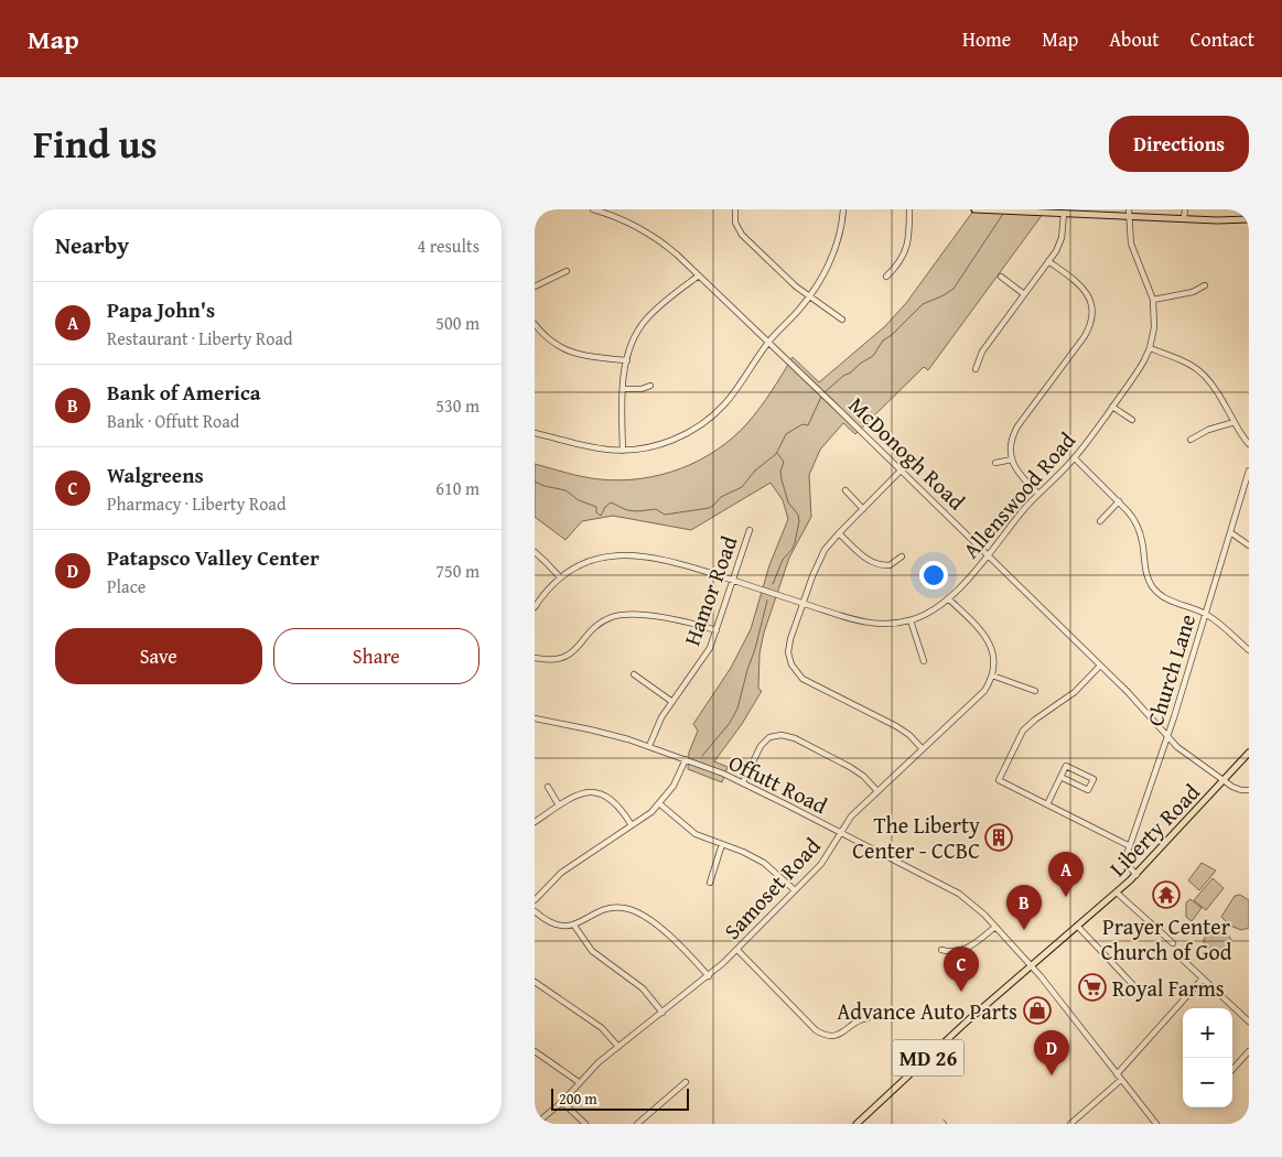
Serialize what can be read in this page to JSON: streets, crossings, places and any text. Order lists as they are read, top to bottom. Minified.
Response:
{"streets":{"main road":["Liberty Road","MD 26"],"street":["McDonogh Road","Allenswood Road","Hamor Road","Church Lane","Offutt Road","Samoset Road"]},"crossings":[["McDonogh Road","Allenswood Road"],["McDonogh Road","Church Lane"],["McDonogh Road","Liberty Road"],["Allenswood Road","Hamor Road"],["Hamor Road","Offutt Road"],["Church Lane","Liberty Road"],["Offutt Road","Liberty Road"],["Offutt Road","Samoset Road"]],"places":{"building":["The Liberty Center - CCBC"],"temple":["Prayer Center Church of God"],"supermarket":["Royal Farms"],"shop":["Advance Auto Parts"]},"scale_bar":"200 m","page":{"header":"Map","nav":["Home","Map","About","Contact"],"title":"Find us","buttons":["Directions",["Save","Share"]],"heading":["Nearby","4 results"],"list":[{"mark":"A","name":"Papa John's","note":"Restaurant · Liberty Road","value":"500 m"},{"mark":"B","name":"Bank of America","note":"Bank · Offutt Road","value":"530 m"},{"mark":"C","name":"Walgreens","note":"Pharmacy · Liberty Road","value":"610 m"},{"mark":"D","name":"Patapsco Valley Center","note":"Place","value":"750 m"}],"pins":["A","B","C","D"],"map_buttons":["+","−"],"scale":"200 m"}}
